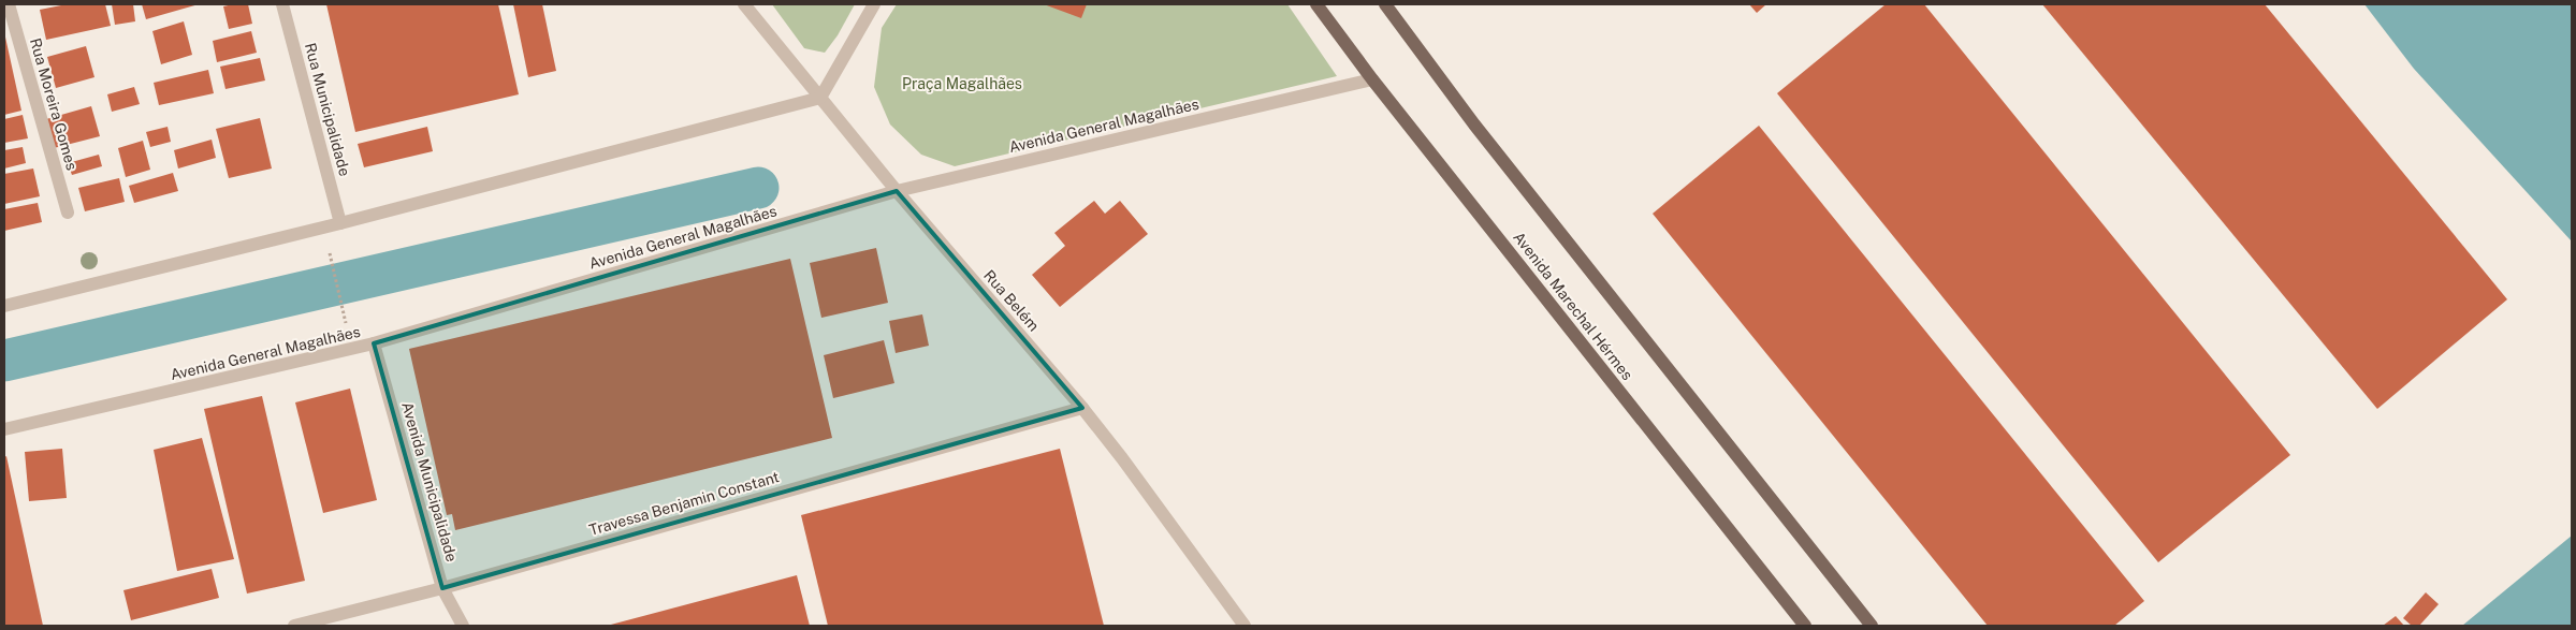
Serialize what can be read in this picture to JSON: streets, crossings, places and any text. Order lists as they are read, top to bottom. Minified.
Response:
{"streets":{"main road":["Avenida Marechal Hérmes"],"street":["Rua Moreira Gomes","Rua Municipalidade","Avenida General Magalhães","Rua Belém","Avenida Municipalidade","Travessa Benjamin Constant"]},"crossings":[["Avenida General Magalhães","Rua Belém"],["Avenida General Magalhães","Avenida Marechal Hérmes"],["Avenida General Magalhães","Avenida Municipalidade"],["Rua Belém","Travessa Benjamin Constant"],["Avenida Municipalidade","Travessa Benjamin Constant"]],"parks":["Praça Magalhães"]}
